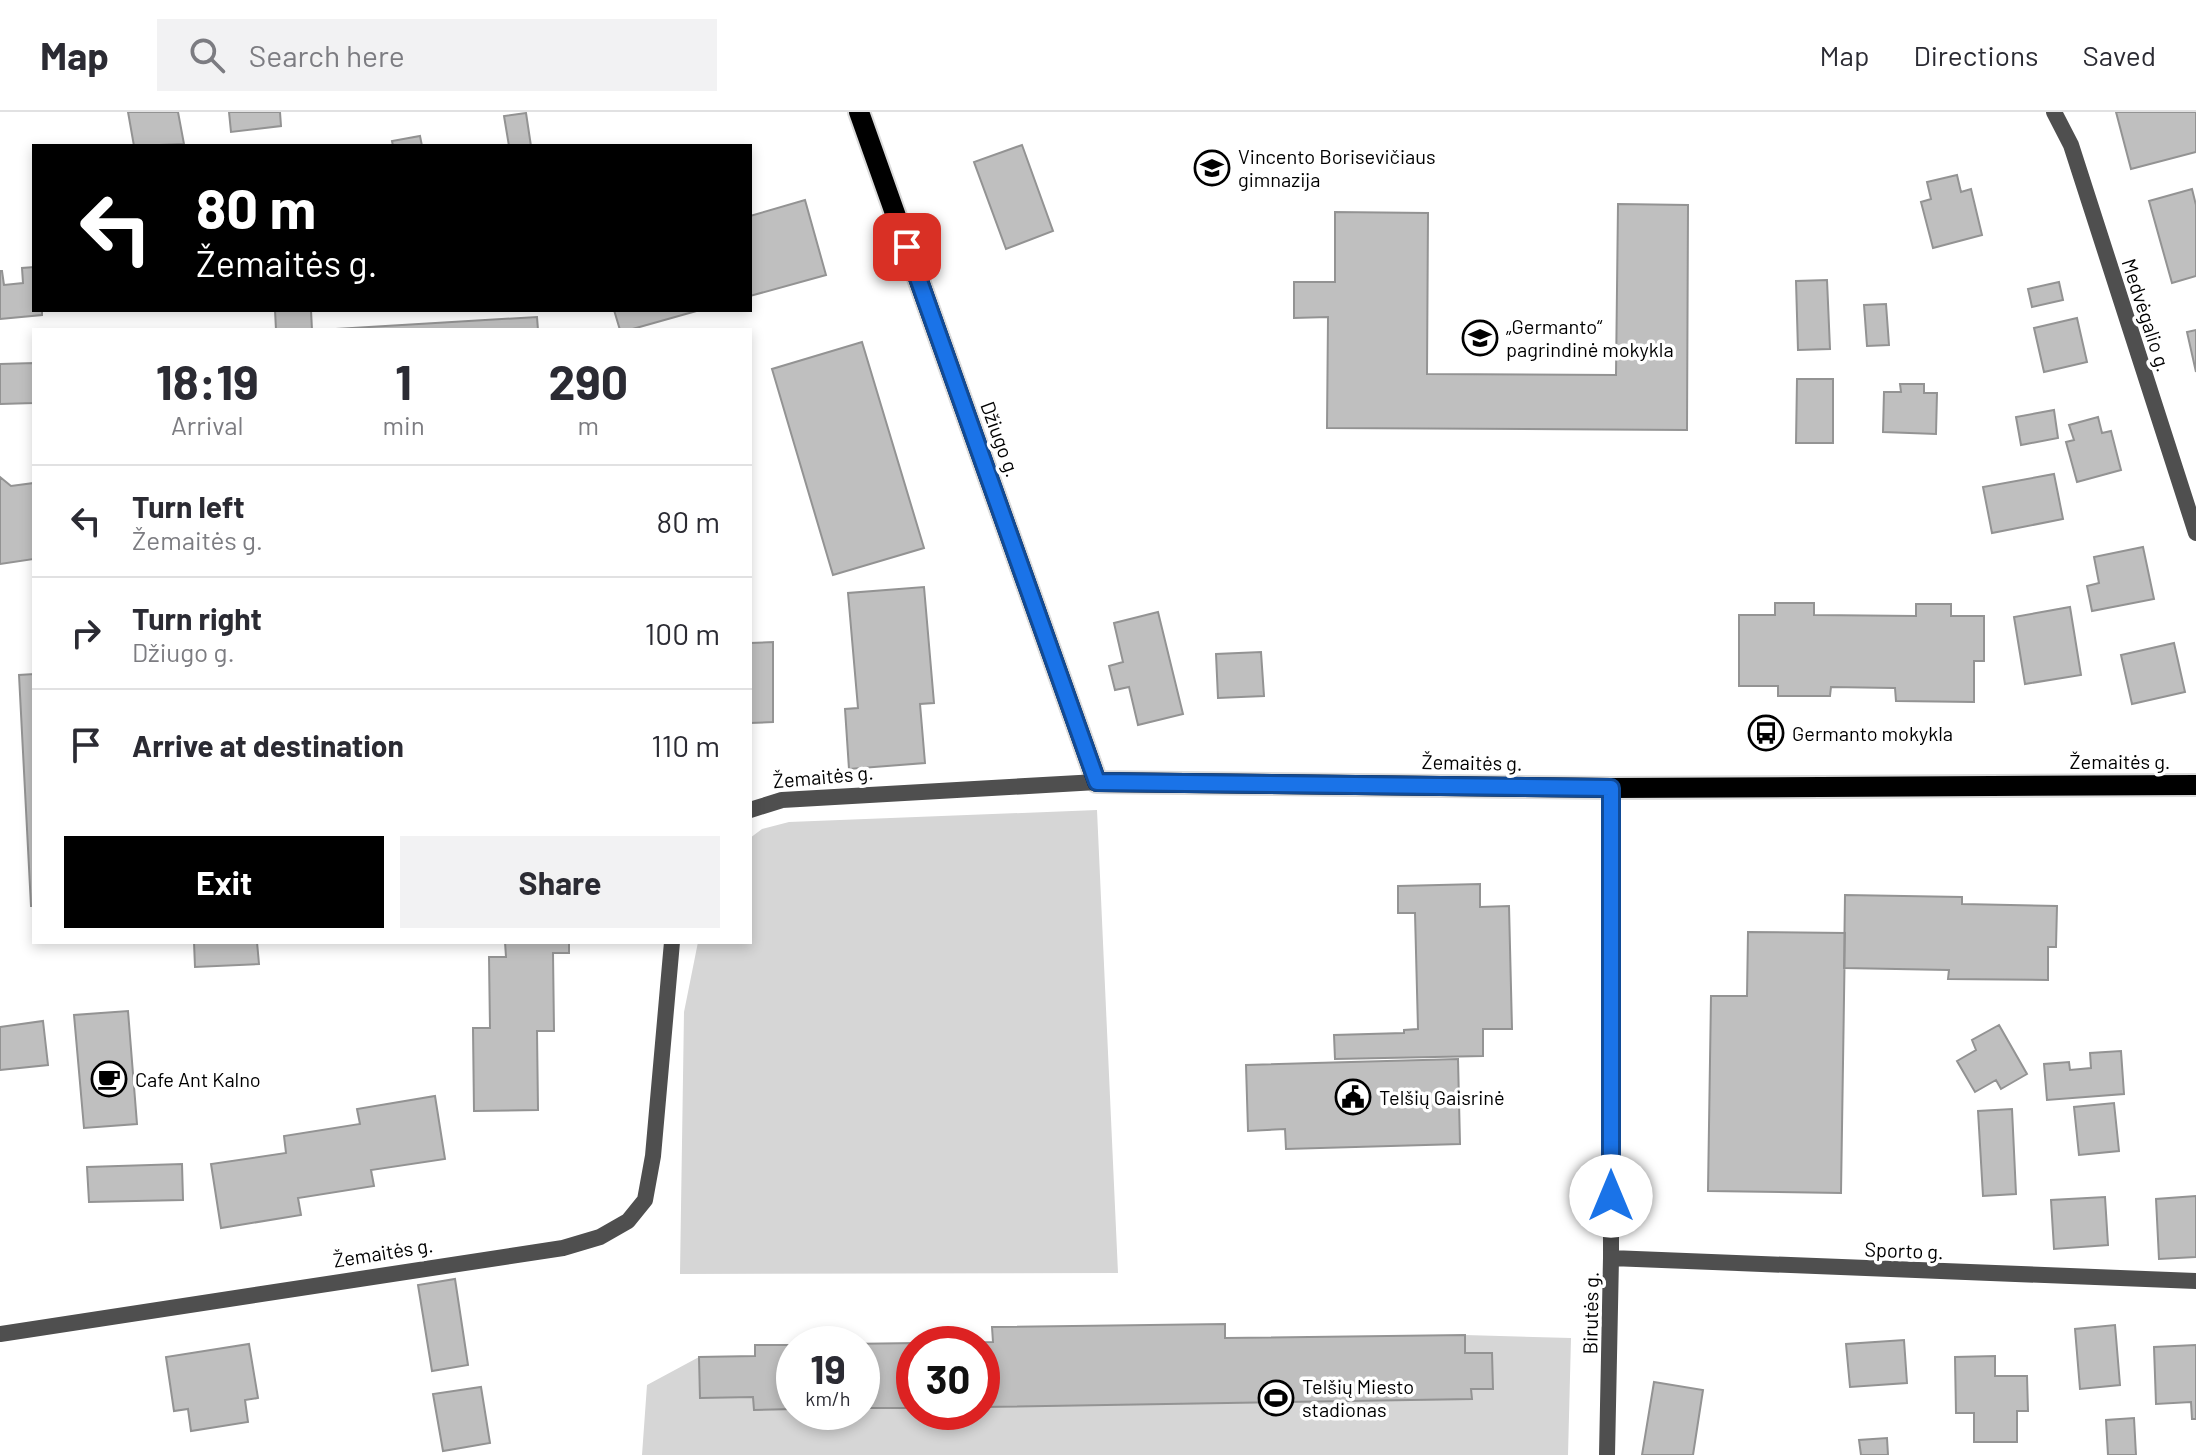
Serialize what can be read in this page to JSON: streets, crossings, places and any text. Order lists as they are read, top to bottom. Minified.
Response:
{"streets":{"main road":["Džiugo g.","Žemaitės g."],"street":["Medvėgalio g.","Sporto g.","Birutės g."]},"crossings":[["Džiugo g.","Žemaitės g."],["Žemaitės g.","Birutės g."],["Sporto g.","Birutės g."]],"places":{"school or university":["Vincento Borisevičiaus gimnazija","„Germanto“ pagrindinė mokykla"],"bus stop":["Germanto mokykla"],"cafe":["Cafe Ant Kalno"],"public building":["Telšių Gaisrinė"],"sports":["Telšių Miesto stadionas"]},"page":{"header":"Map","search":"Search here","nav":["Map","Directions","Saved"],"turn":["80 m","Žemaitės g."],"eta":["18:19","Arrival","1","min","290","m"],"list":[{"name":"Turn left","note":"Žemaitės g.","value":"80 m"},{"name":"Turn right","note":"Džiugo g.","value":"100 m"},{"name":"Arrive at destination","value":"110 m"}],"buttons":["Exit","Share"],"speed":"19 km/h","limit":"30"}}
